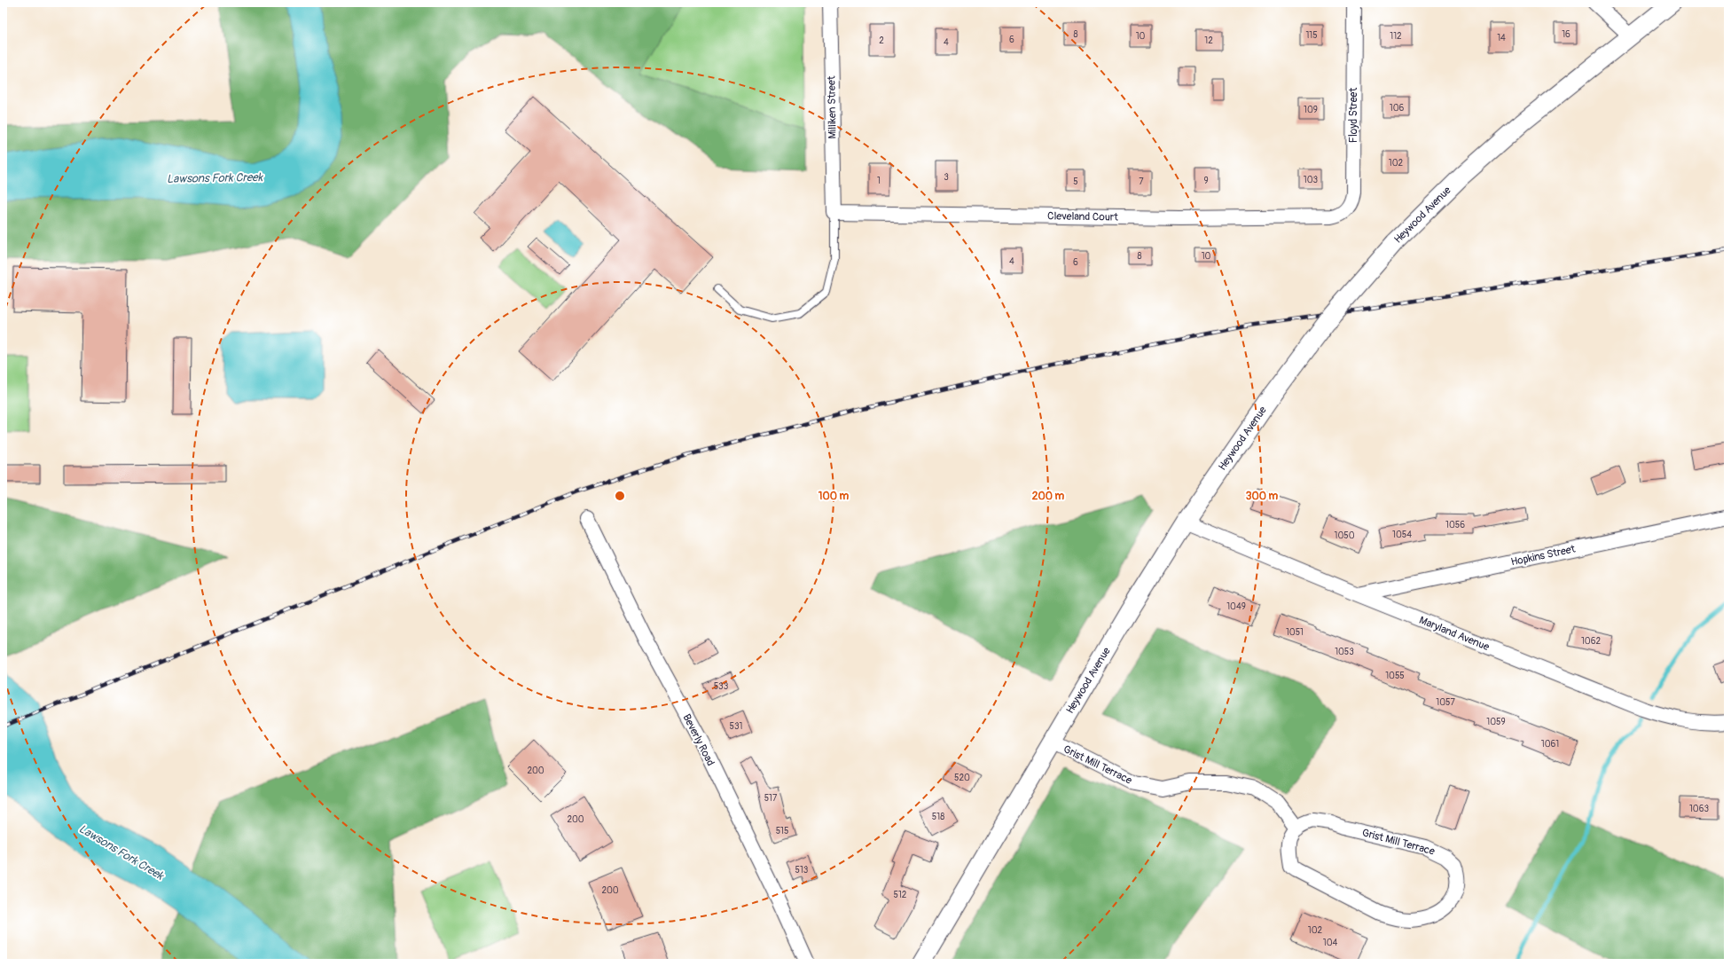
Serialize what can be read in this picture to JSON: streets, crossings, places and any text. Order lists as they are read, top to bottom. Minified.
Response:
{"streets":{"street":["Milliken Street","Floyd Street","Heywood Avenue","Cleveland Court","Hopkins Street","Maryland Avenue","Beverly Road","Grist Mill Terrace"]},"crossings":[["Milliken Street","Cleveland Court"],["Floyd Street","Cleveland Court"],["Heywood Avenue","Maryland Avenue"],["Heywood Avenue","Grist Mill Terrace"],["Hopkins Street","Maryland Avenue"]],"water":["Lawsons Fork Creek"],"house_numbers":["8","16","115","10","112","14","6","2","12","4","106","109","102","3","103","1","9","5","7","8","10","4","6","1056","1054","1050","1049","1051","1062","1053","1055","533","1057","1059","531","1061","200","520","517","1063","518","200","515","513","200","512","102","104"],"rings":["100 m","200 m","300 m"]}
